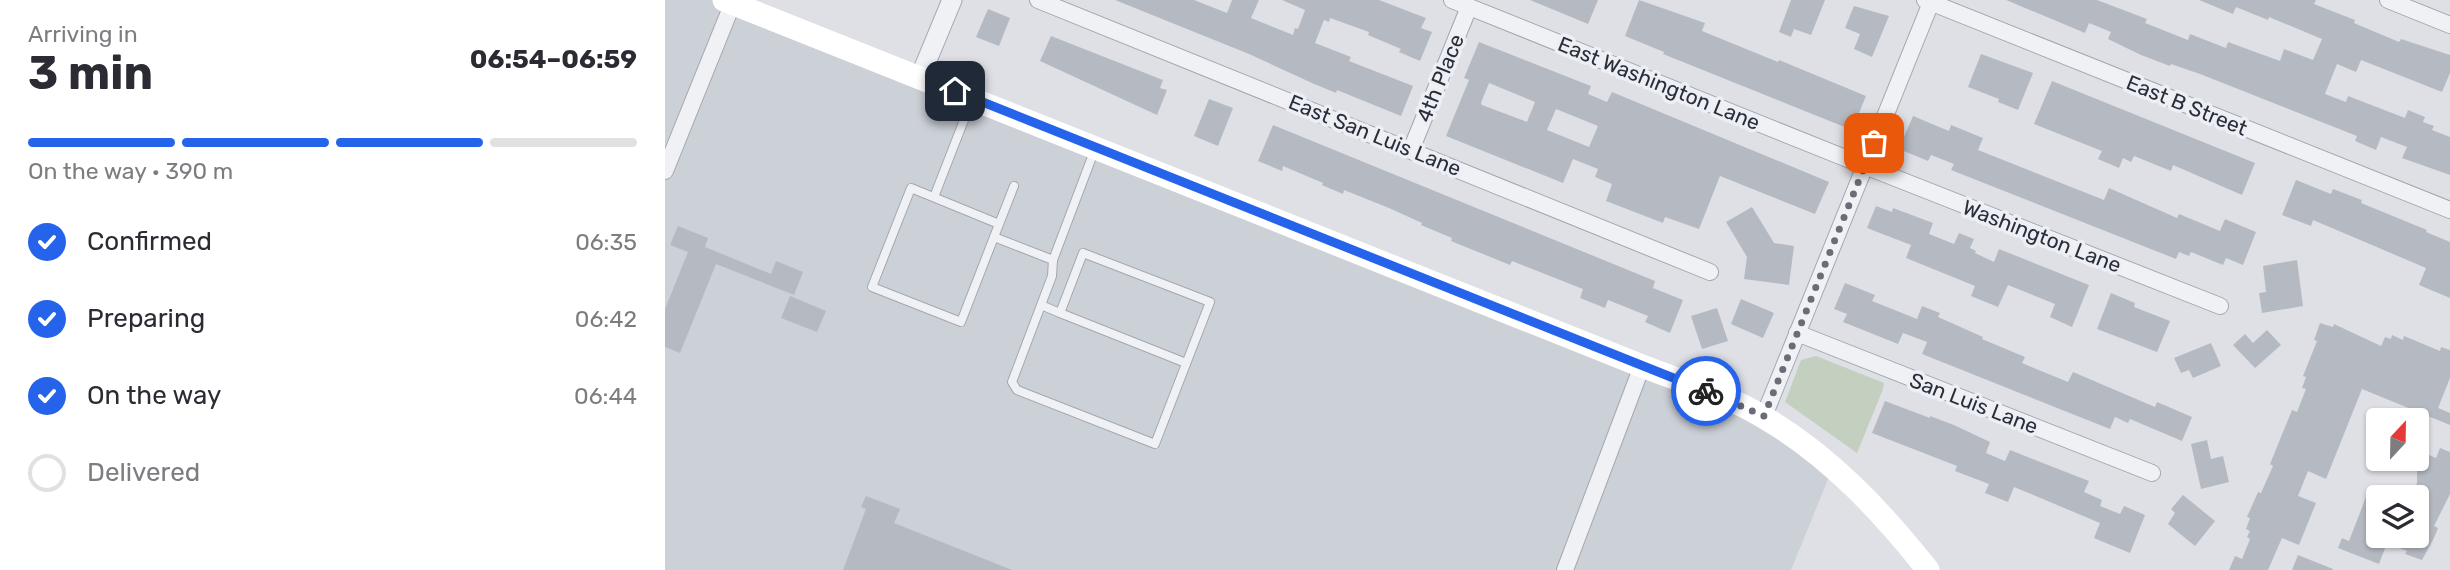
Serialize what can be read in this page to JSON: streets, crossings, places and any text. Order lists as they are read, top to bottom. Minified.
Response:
{"streets":{"street":["4th Place","East Washington Lane","East B Street","East San Luis Lane","Washington Lane","San Luis Lane"]},"crossings":[["4th Place","East Washington Lane"],["4th Place","East San Luis Lane"],["East Washington Lane","Washington Lane"]],"north":"top","page":{"heading":["3 min","Arriving in","06:54–06:59"],"bar":"On the way · 390 m","list":[["Confirmed","06:35"],["Preparing","06:42"],["On the way","06:44"],"Delivered"]}}
